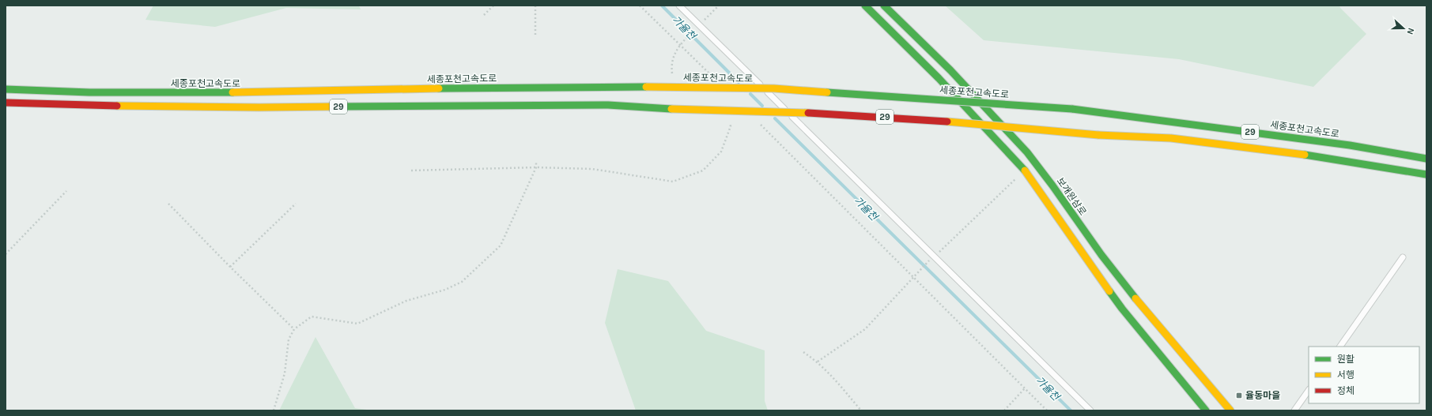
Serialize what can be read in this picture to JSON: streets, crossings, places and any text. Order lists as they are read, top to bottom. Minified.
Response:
{"streets":{"main road":["세종포천고속도로","29","보개원삼로"]},"water":["가율천"],"places":{"transit":["율동마을"]},"legend":["원활","서행","정체"],"north":"right"}
